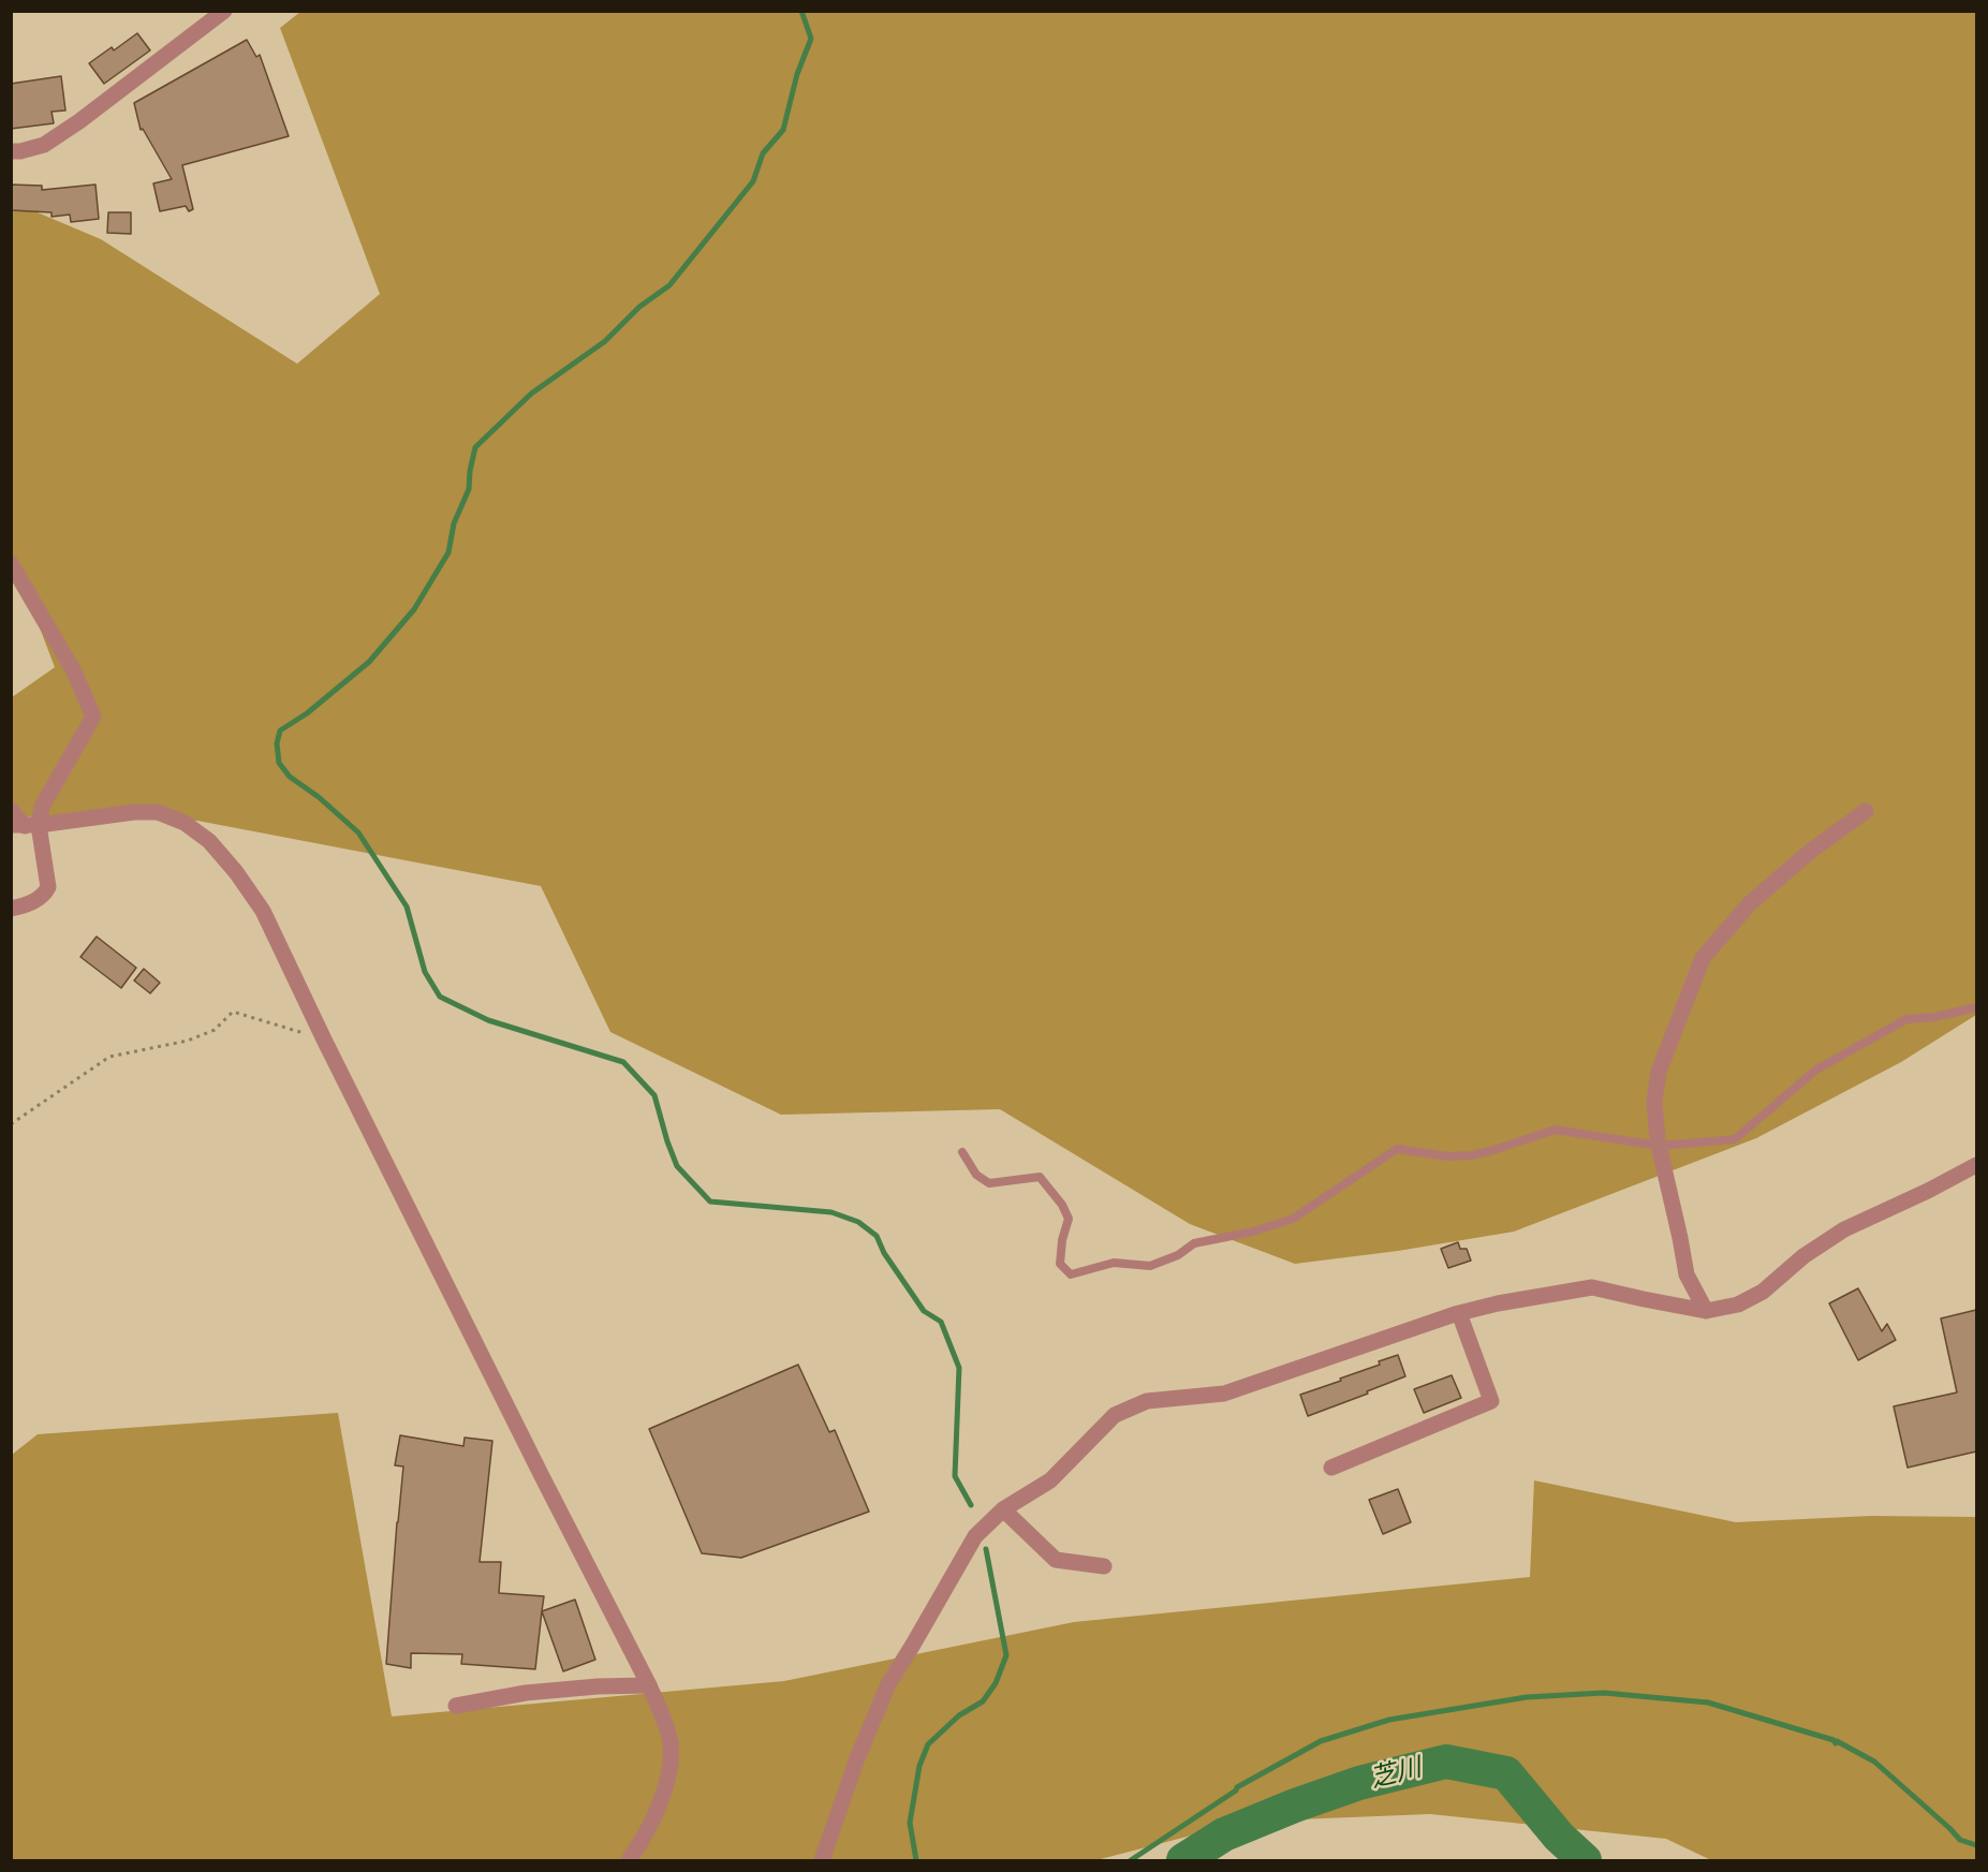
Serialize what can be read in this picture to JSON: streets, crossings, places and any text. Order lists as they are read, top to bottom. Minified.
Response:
{"water":["芝川"]}
